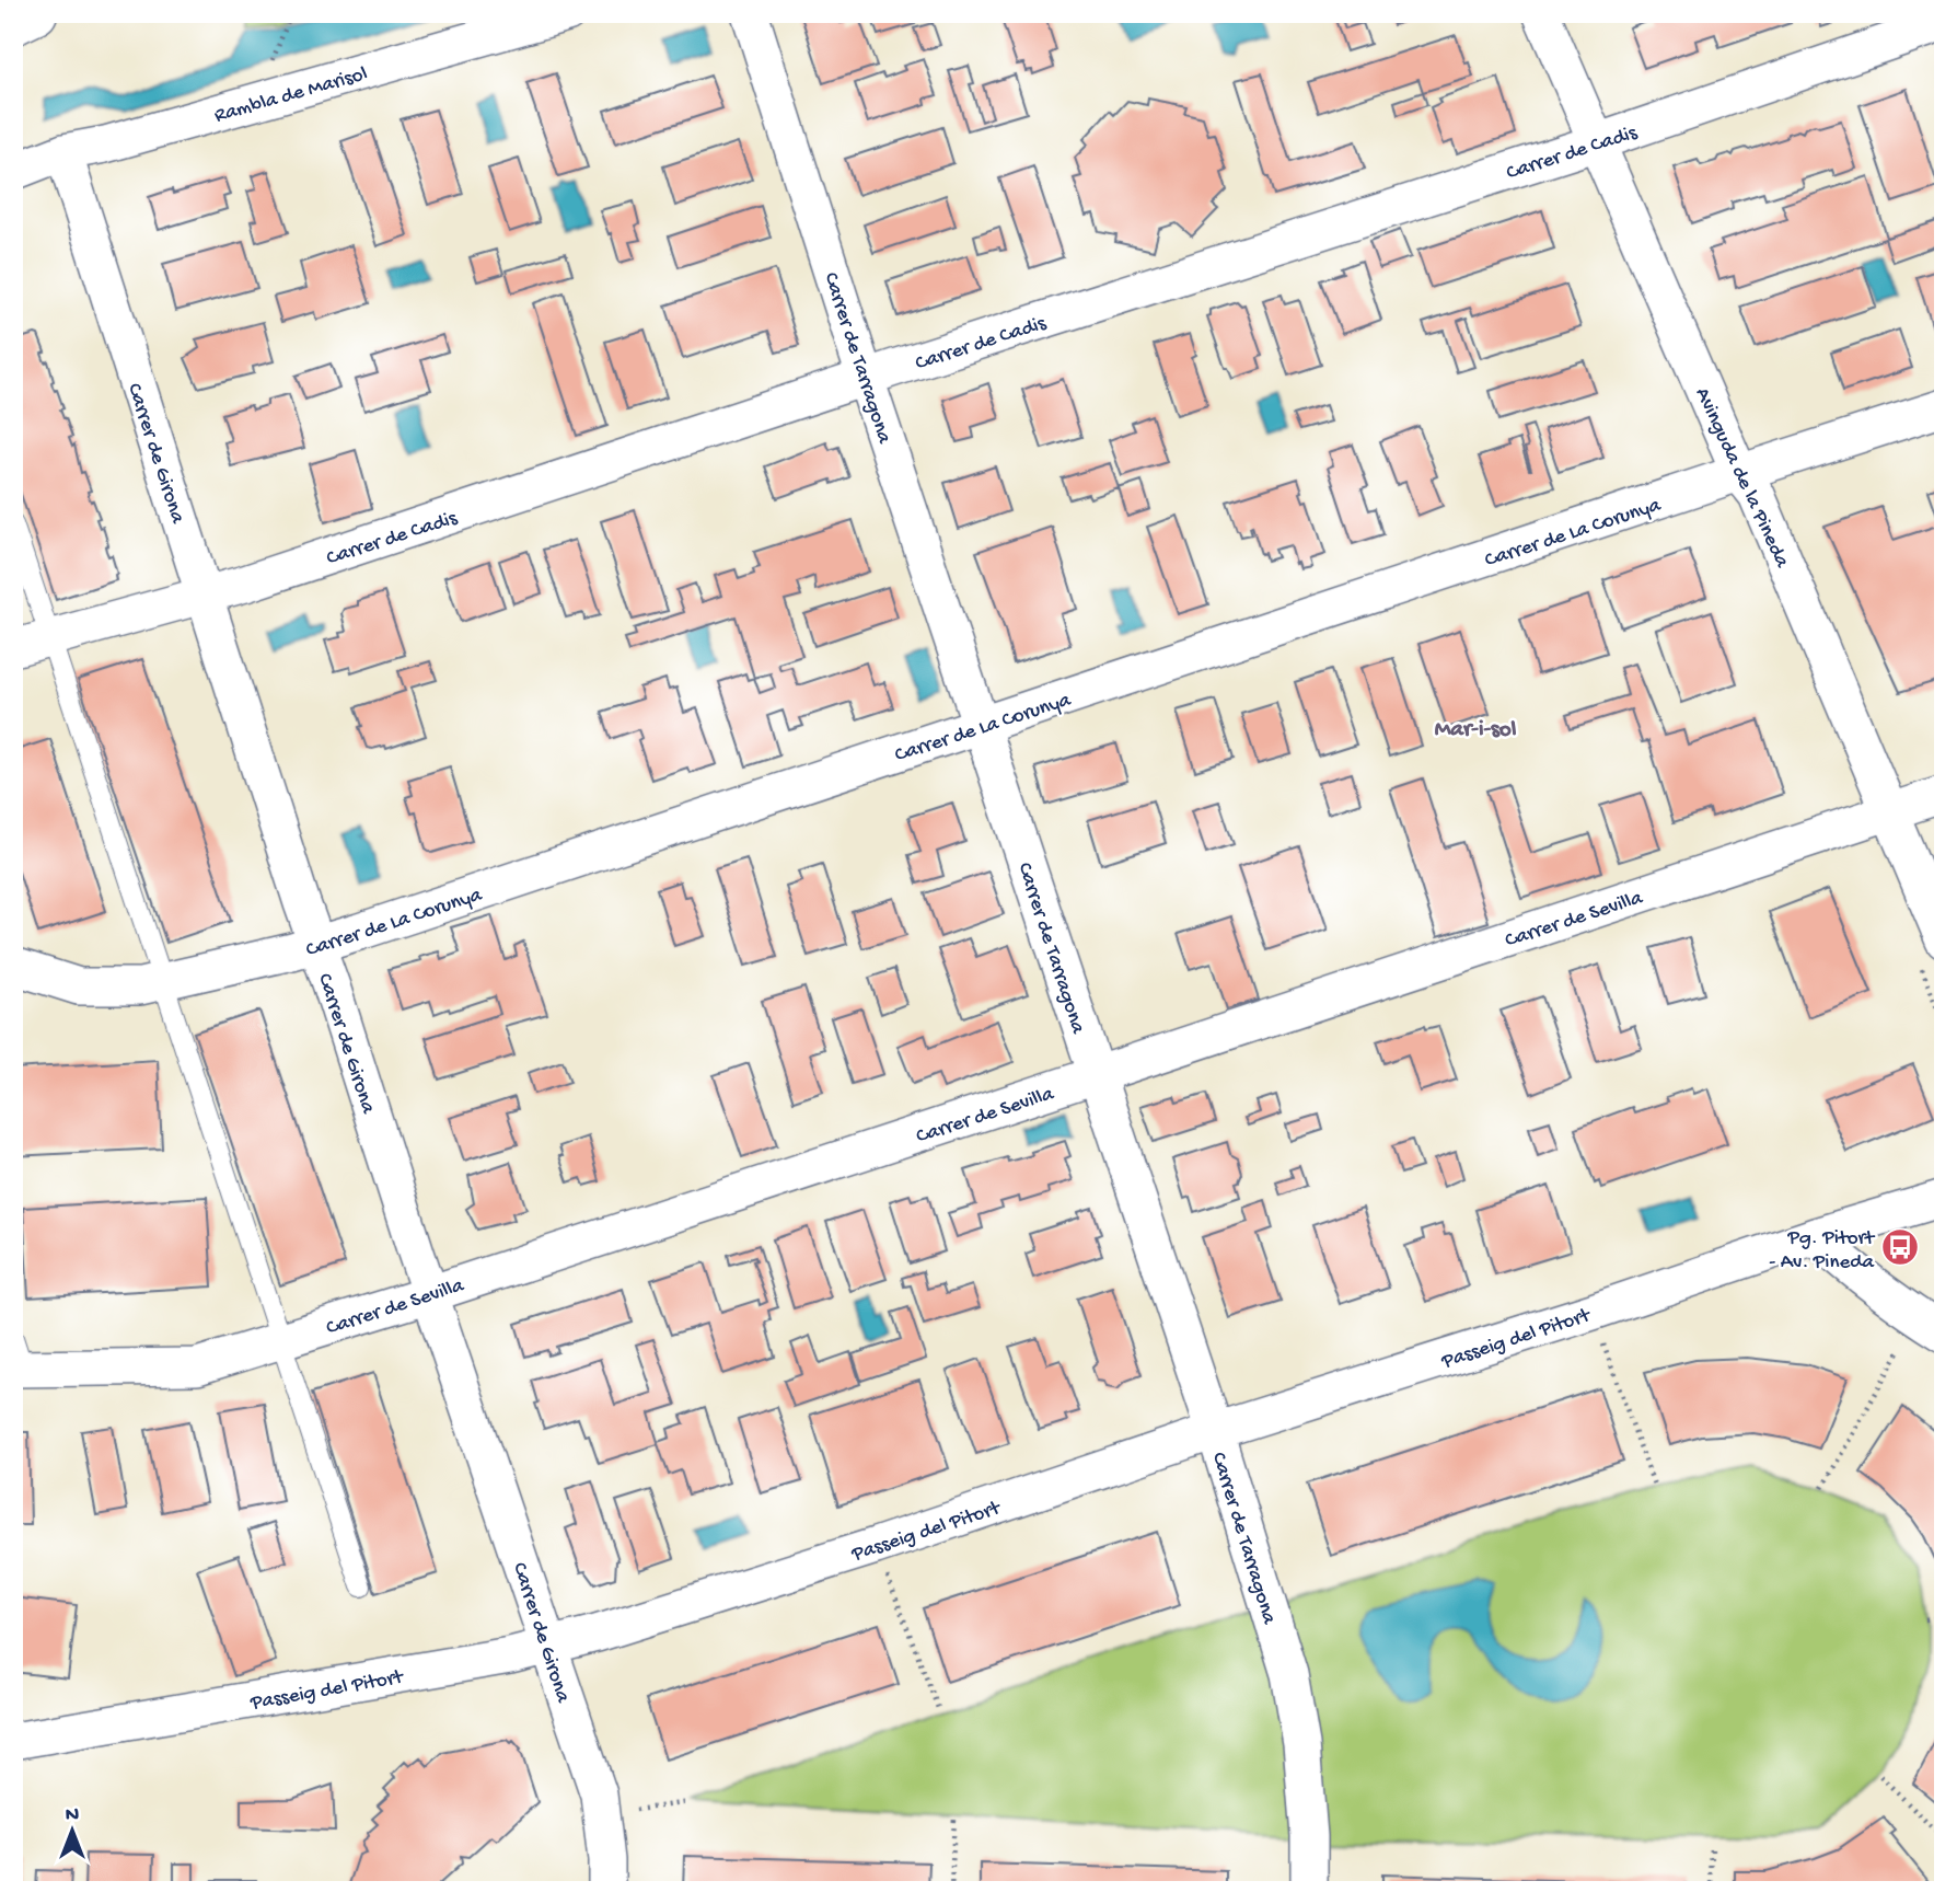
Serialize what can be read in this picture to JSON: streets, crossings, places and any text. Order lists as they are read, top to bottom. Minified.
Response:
{"streets":{"street":["Rambla de Marisol","Carrer de Cadis","Carrer de Tarragona","Carrer de Girona","Avinguda de la Pineda","Carrer de La Corunya","Carrer de Sevilla","Passeig del Pitort"]},"crossings":[["Rambla de Marisol","Carrer de Girona"],["Carrer de Cadis","Carrer de Tarragona"],["Carrer de Cadis","Carrer de Girona"],["Carrer de Cadis","Avinguda de la Pineda"],["Carrer de Tarragona","Carrer de La Corunya"],["Carrer de Tarragona","Carrer de Sevilla"],["Carrer de Tarragona","Passeig del Pitort"],["Carrer de Girona","Carrer de La Corunya"],["Carrer de Girona","Carrer de Sevilla"],["Carrer de Girona","Passeig del Pitort"],["Avinguda de la Pineda","Carrer de La Corunya"],["Avinguda de la Pineda","Carrer de Sevilla"]],"districts":["Mar-i-sol"],"places":{"bus stop":["Pg. Pitort - Av. Pineda"]},"north":"top"}
